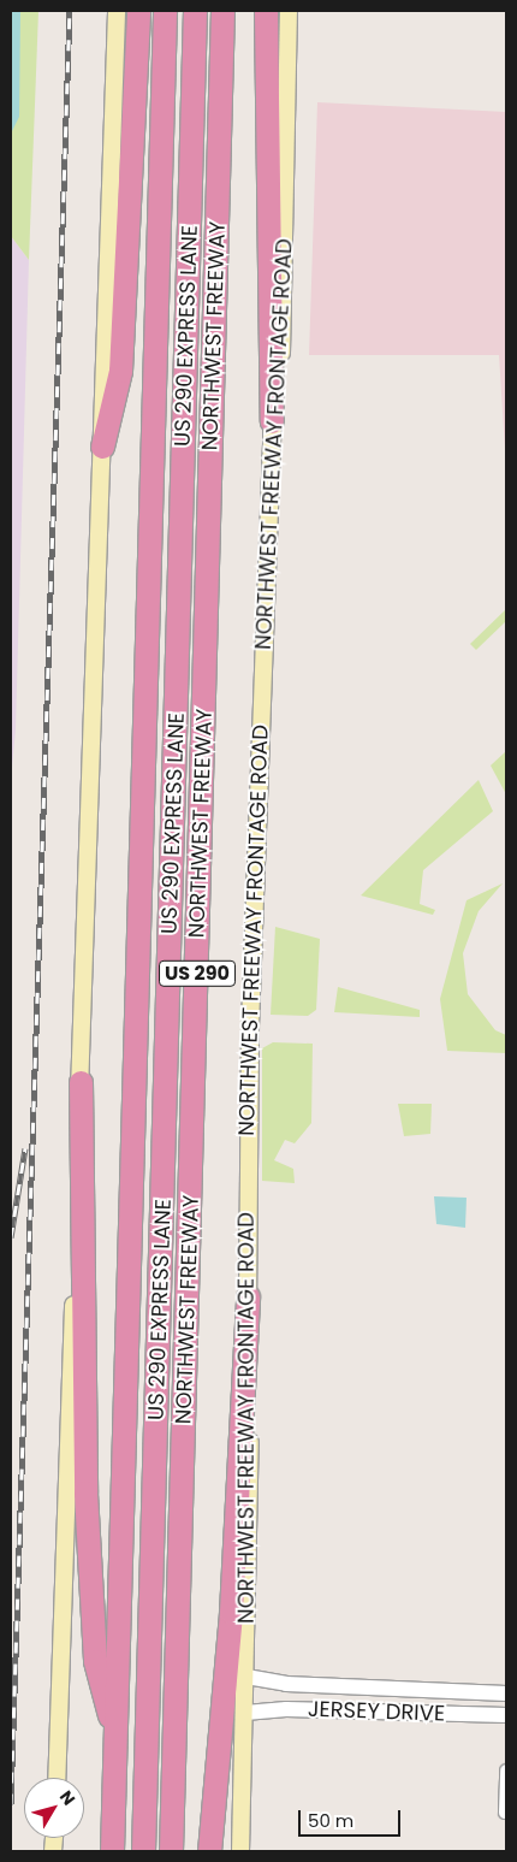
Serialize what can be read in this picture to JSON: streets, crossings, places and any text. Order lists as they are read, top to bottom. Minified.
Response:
{"streets":{"highway":["US 290 EXPRESS LANE","NORTHWEST FREEWAY","US 290"],"main road":["NORTHWEST FREEWAY FRONTAGE ROAD"],"street":["JERSEY DRIVE"]},"crossings":[["NORTHWEST FREEWAY FRONTAGE ROAD","JERSEY DRIVE"]],"scale_bar":"50 m","north":"top right"}
